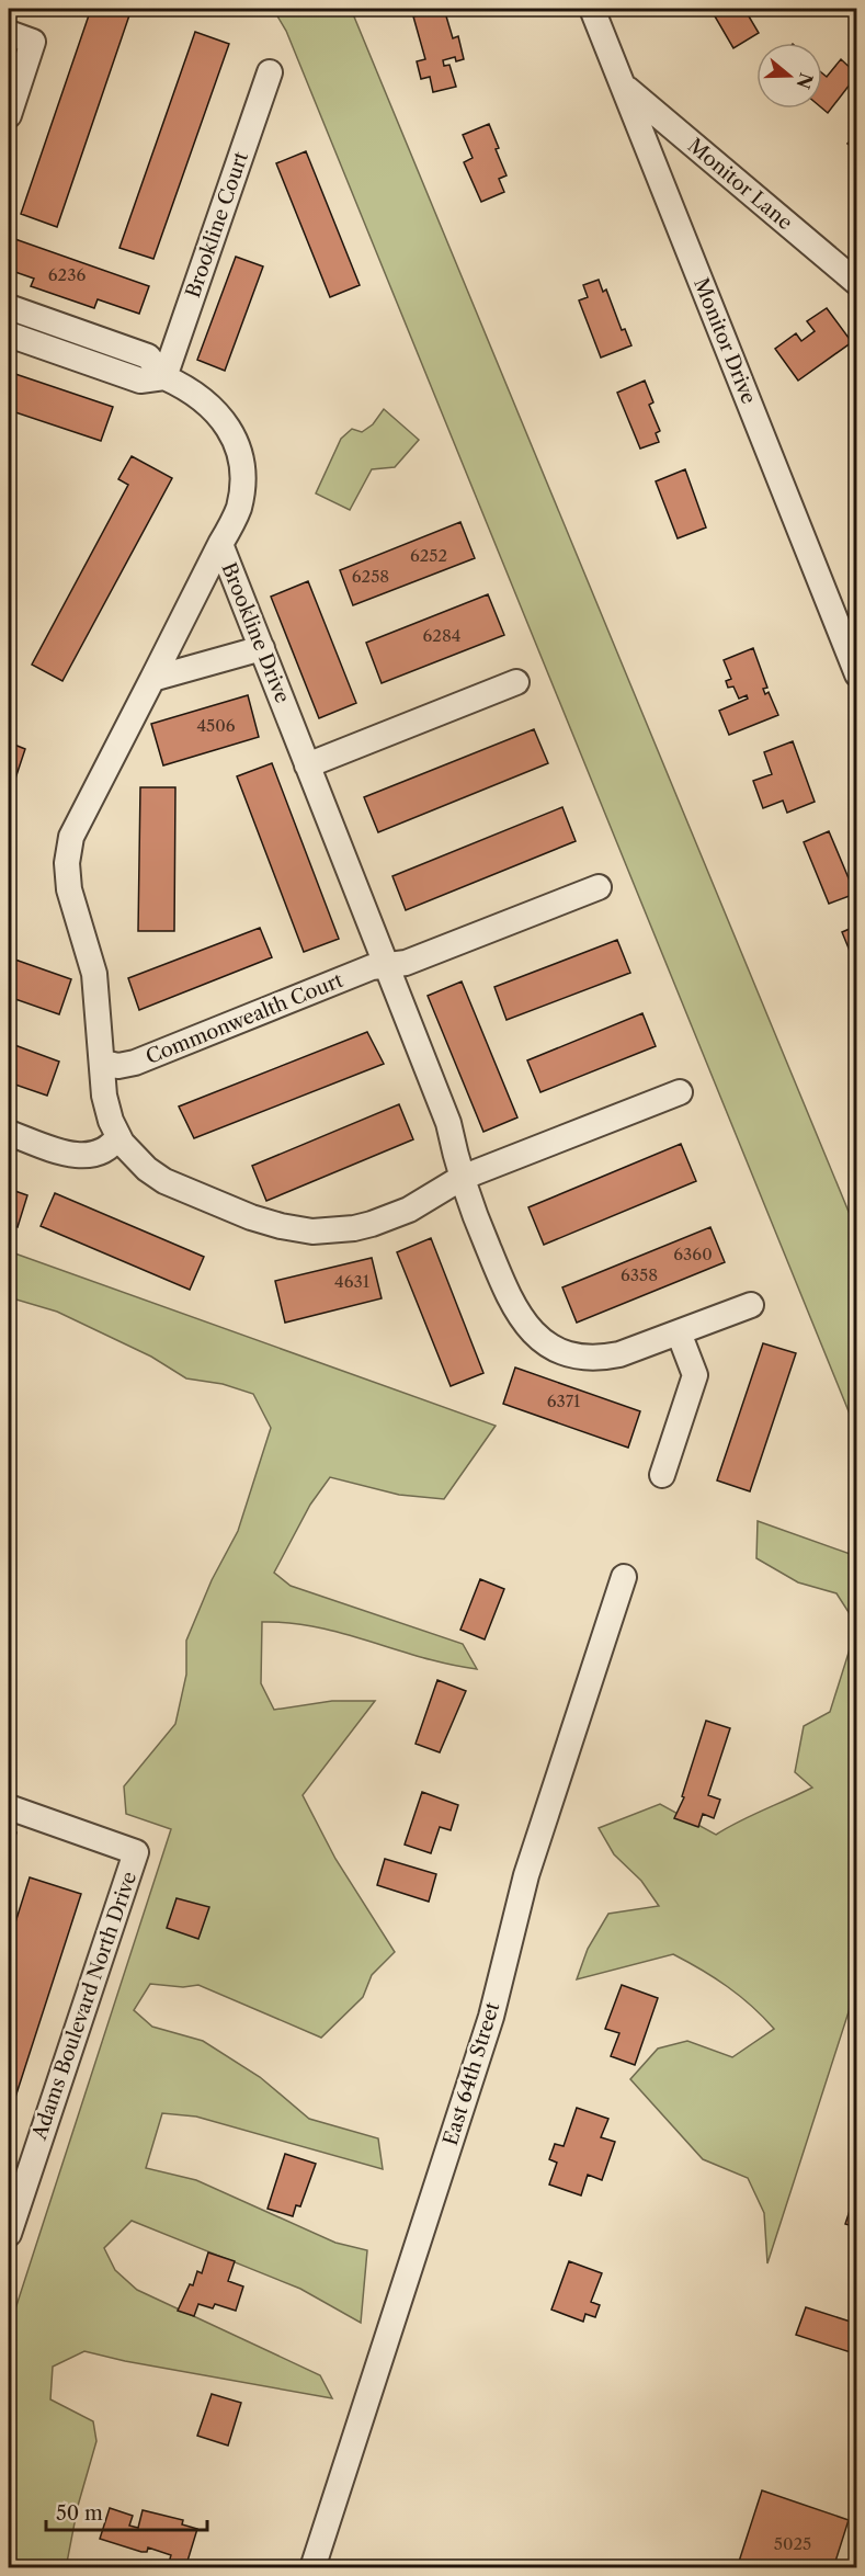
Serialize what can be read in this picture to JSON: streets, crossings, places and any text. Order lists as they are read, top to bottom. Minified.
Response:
{"streets":{"street":["Monitor Lane","Brookline Court","Monitor Drive","Brookline Drive","Commonwealth Court","Adams Boulevard North Drive","East 64th Street"]},"crossings":[["Monitor Lane","Monitor Drive"],["Brookline Court","Brookline Drive"],["Brookline Drive","Commonwealth Court"]],"house_numbers":["6236","6252","6258","6284","4506","6360","6358","4631","6371","5025"],"scale_bar":"50 m","north":"right"}
